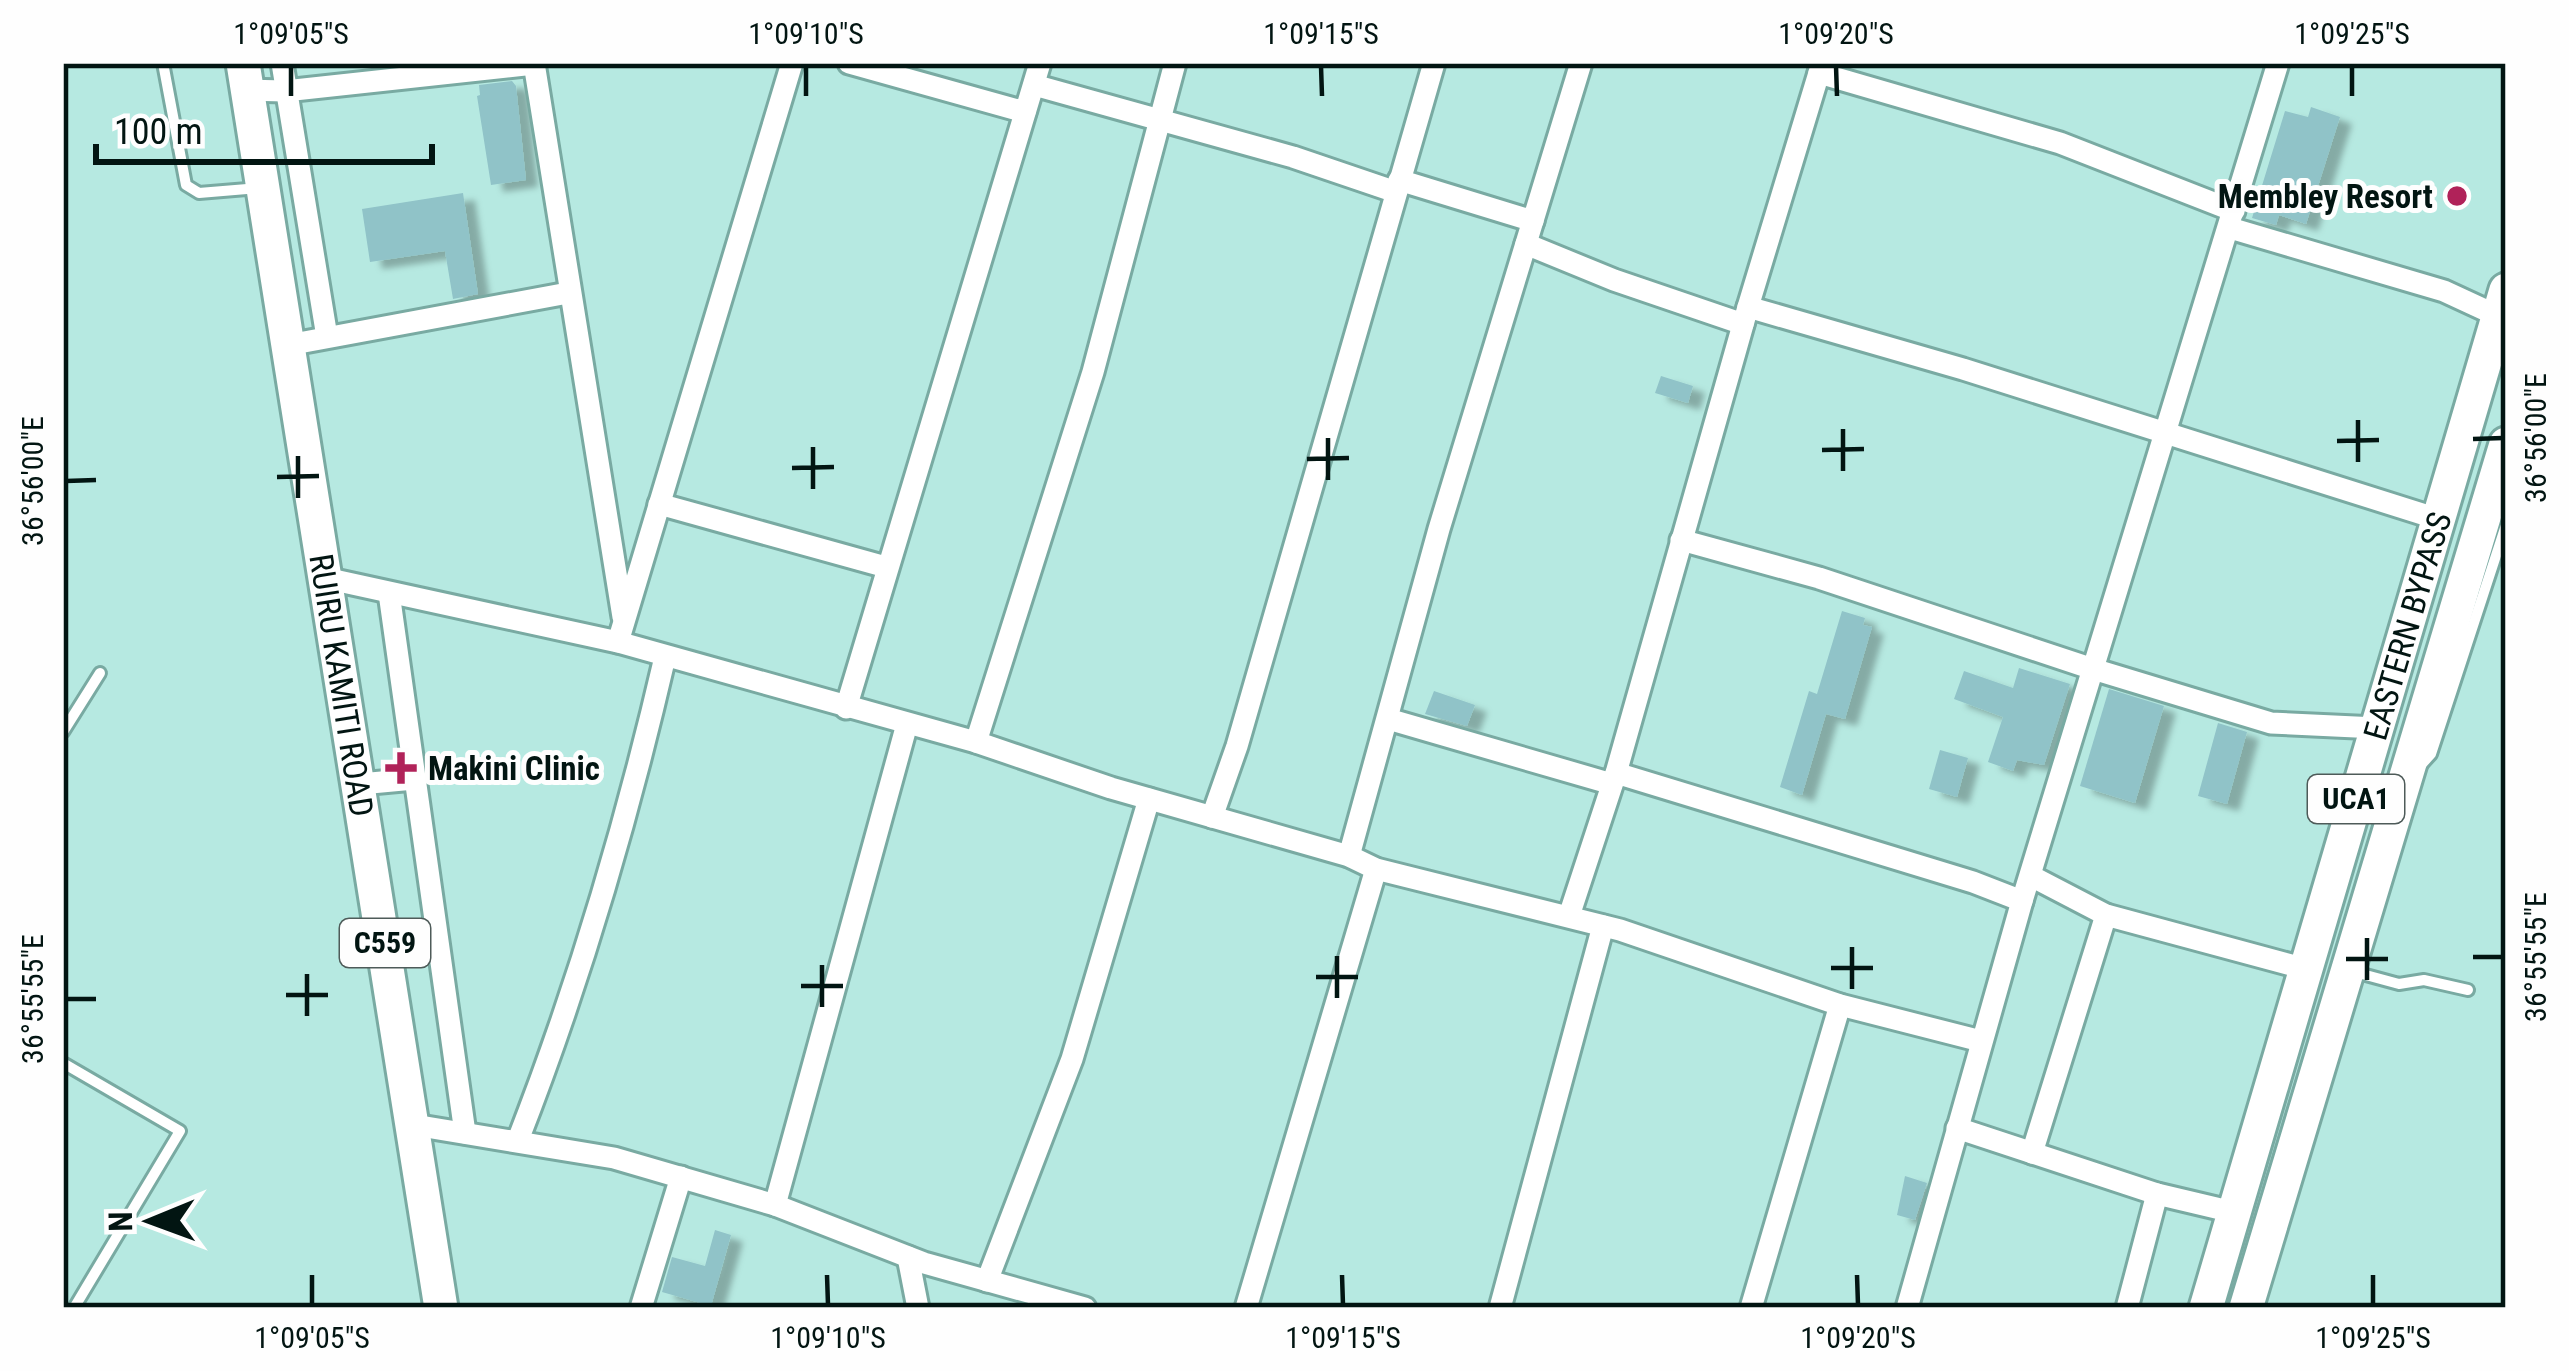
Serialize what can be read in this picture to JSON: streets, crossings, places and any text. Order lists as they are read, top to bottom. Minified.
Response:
{"streets":{"main road":["EASTERN BYPASS","RUIRU KAMITI ROAD","UCA1","C559"]},"places":{"other":["Membley Resort"],"health":["Makini Clinic"]},"scale_bar":"100 m","north":"left","coordinates":["1°09'05\"S","1°09'10\"S","1°09'15\"S","1°09'20\"S","1°09'25\"S","36°56'00\"E","36°55'55\"E"]}
